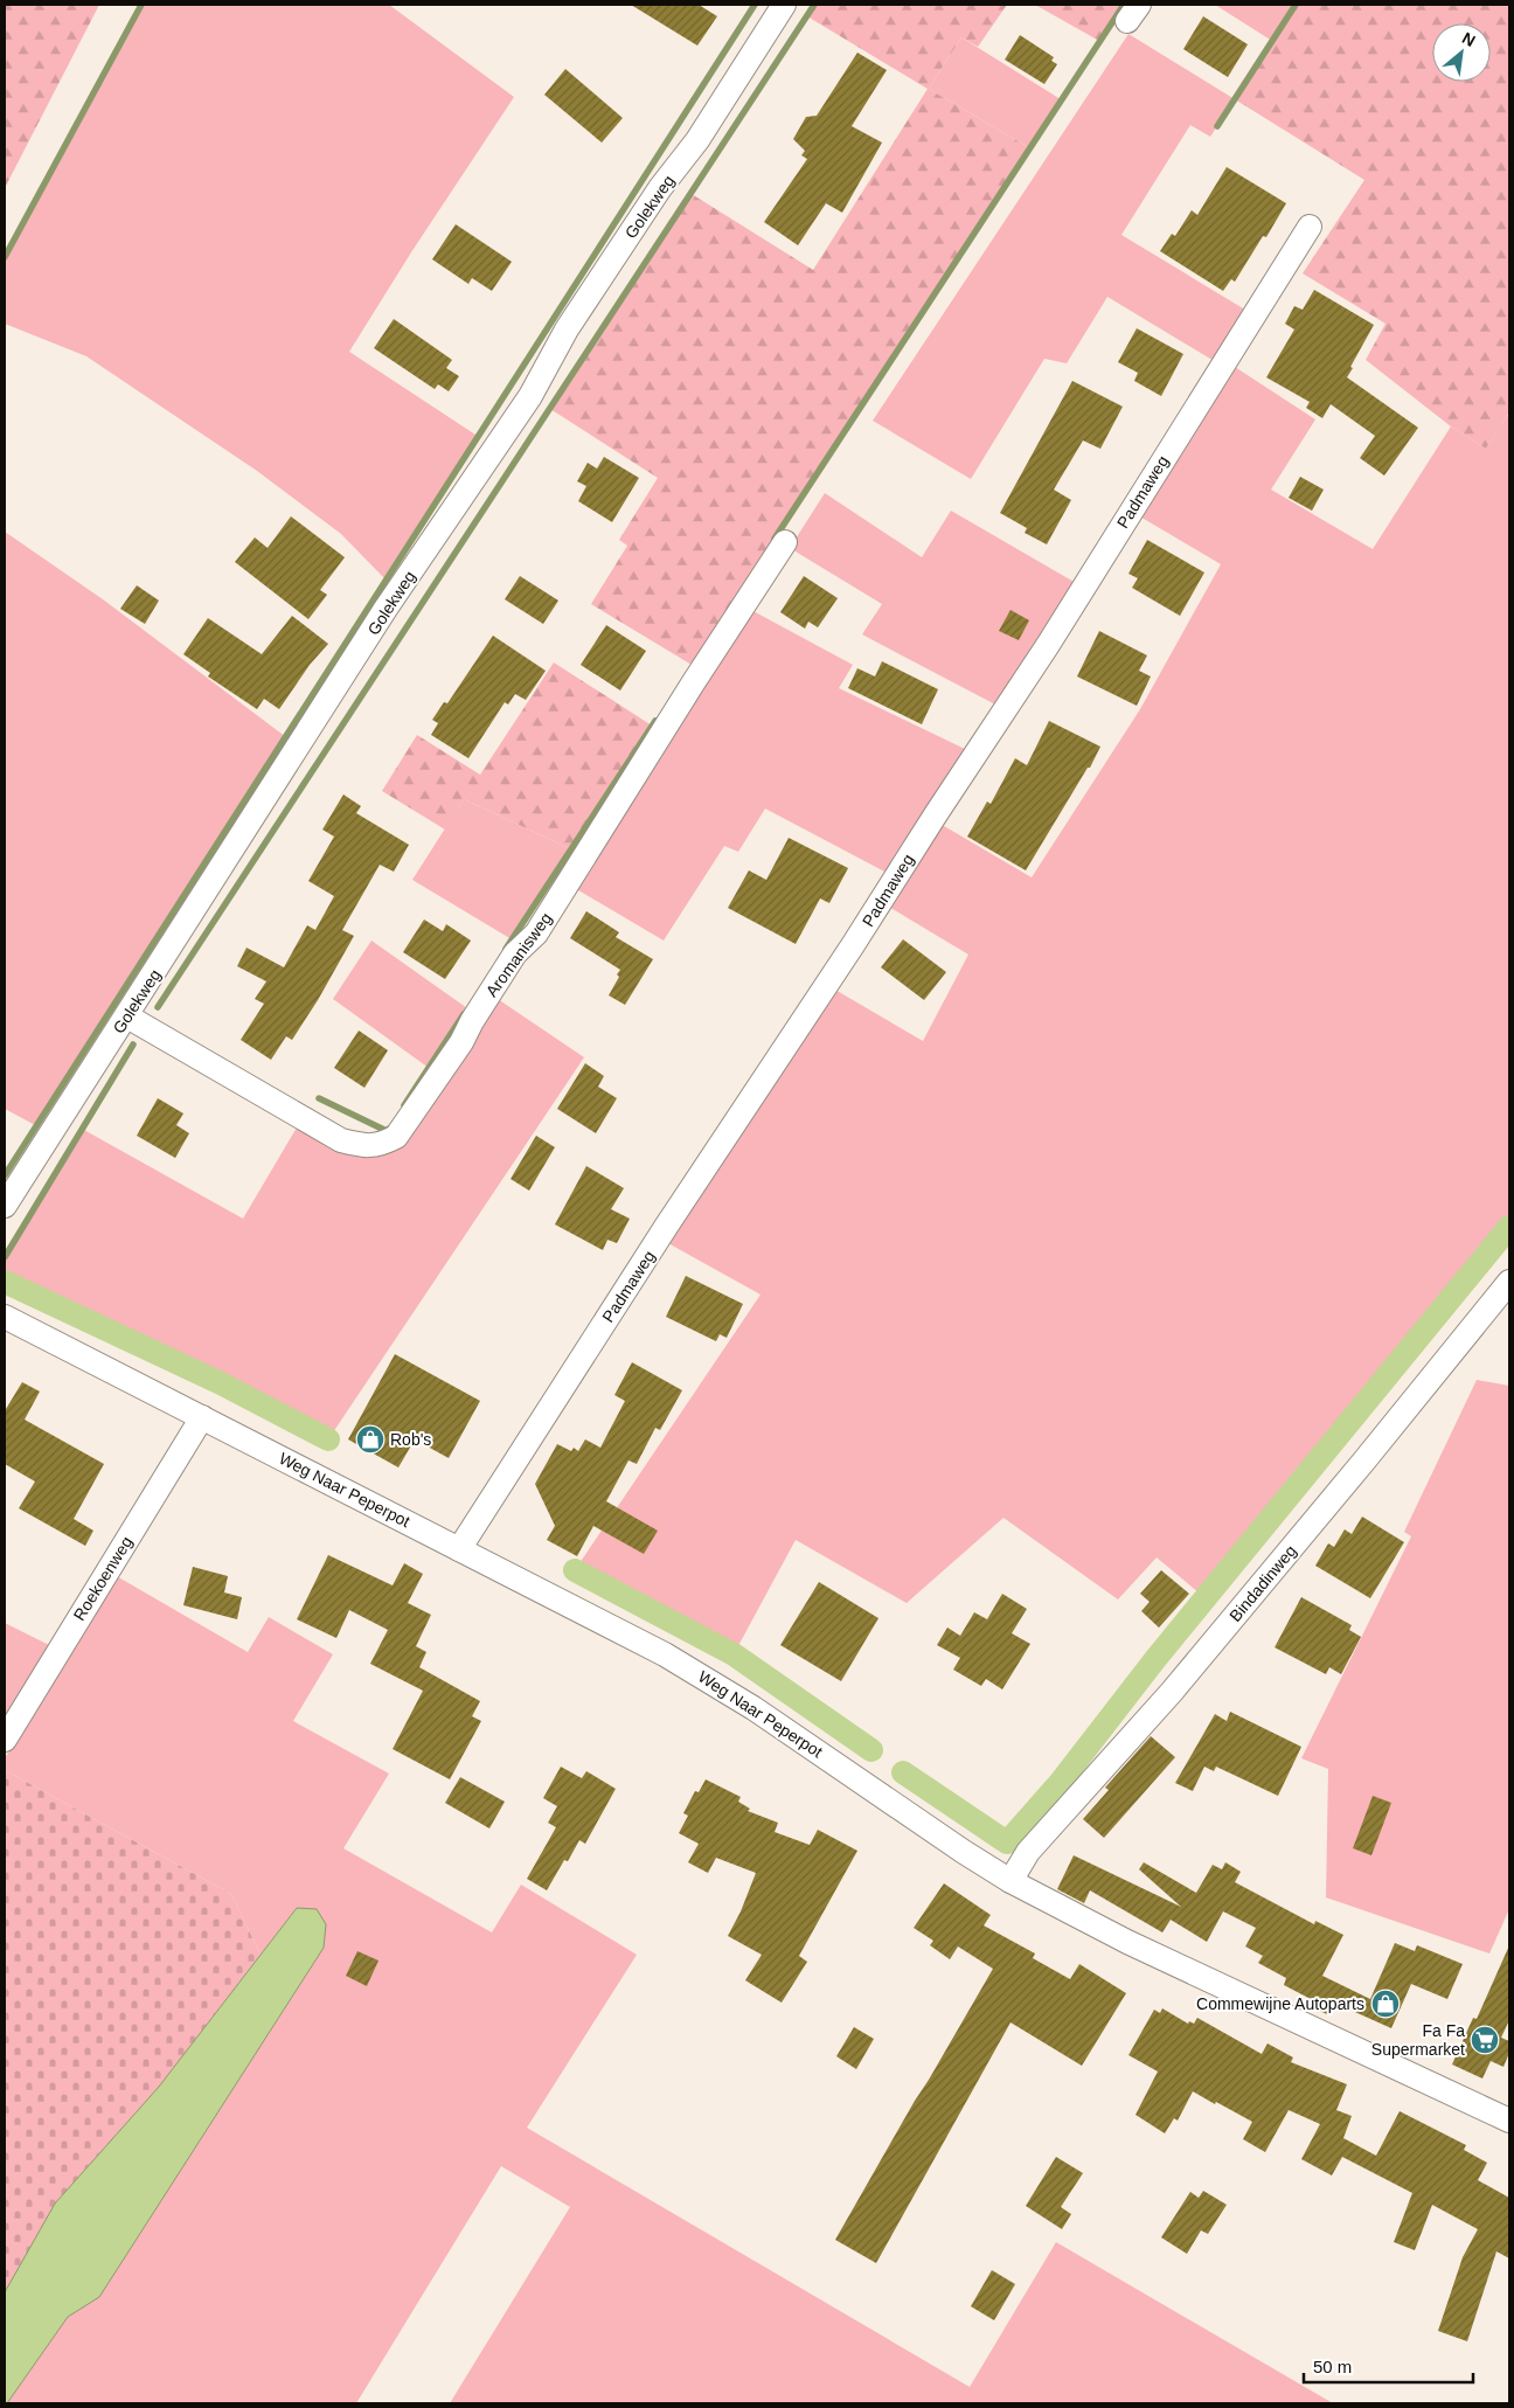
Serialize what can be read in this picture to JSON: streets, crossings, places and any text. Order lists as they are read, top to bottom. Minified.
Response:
{"streets":{"street":["Golekweg","Padmaweg","Aromanisweg","Weg Naar Peperpot","Roekoenweg","Bindadinweg"]},"crossings":[["Golekweg","Aromanisweg"],["Padmaweg","Weg Naar Peperpot"],["Weg Naar Peperpot","Roekoenweg"],["Weg Naar Peperpot","Bindadinweg"]],"places":{"shop":["Rob's","Commewijne Autoparts"],"supermarket":["Fa Fa Supermarket"]},"scale_bar":"50 m","north":"top right"}
